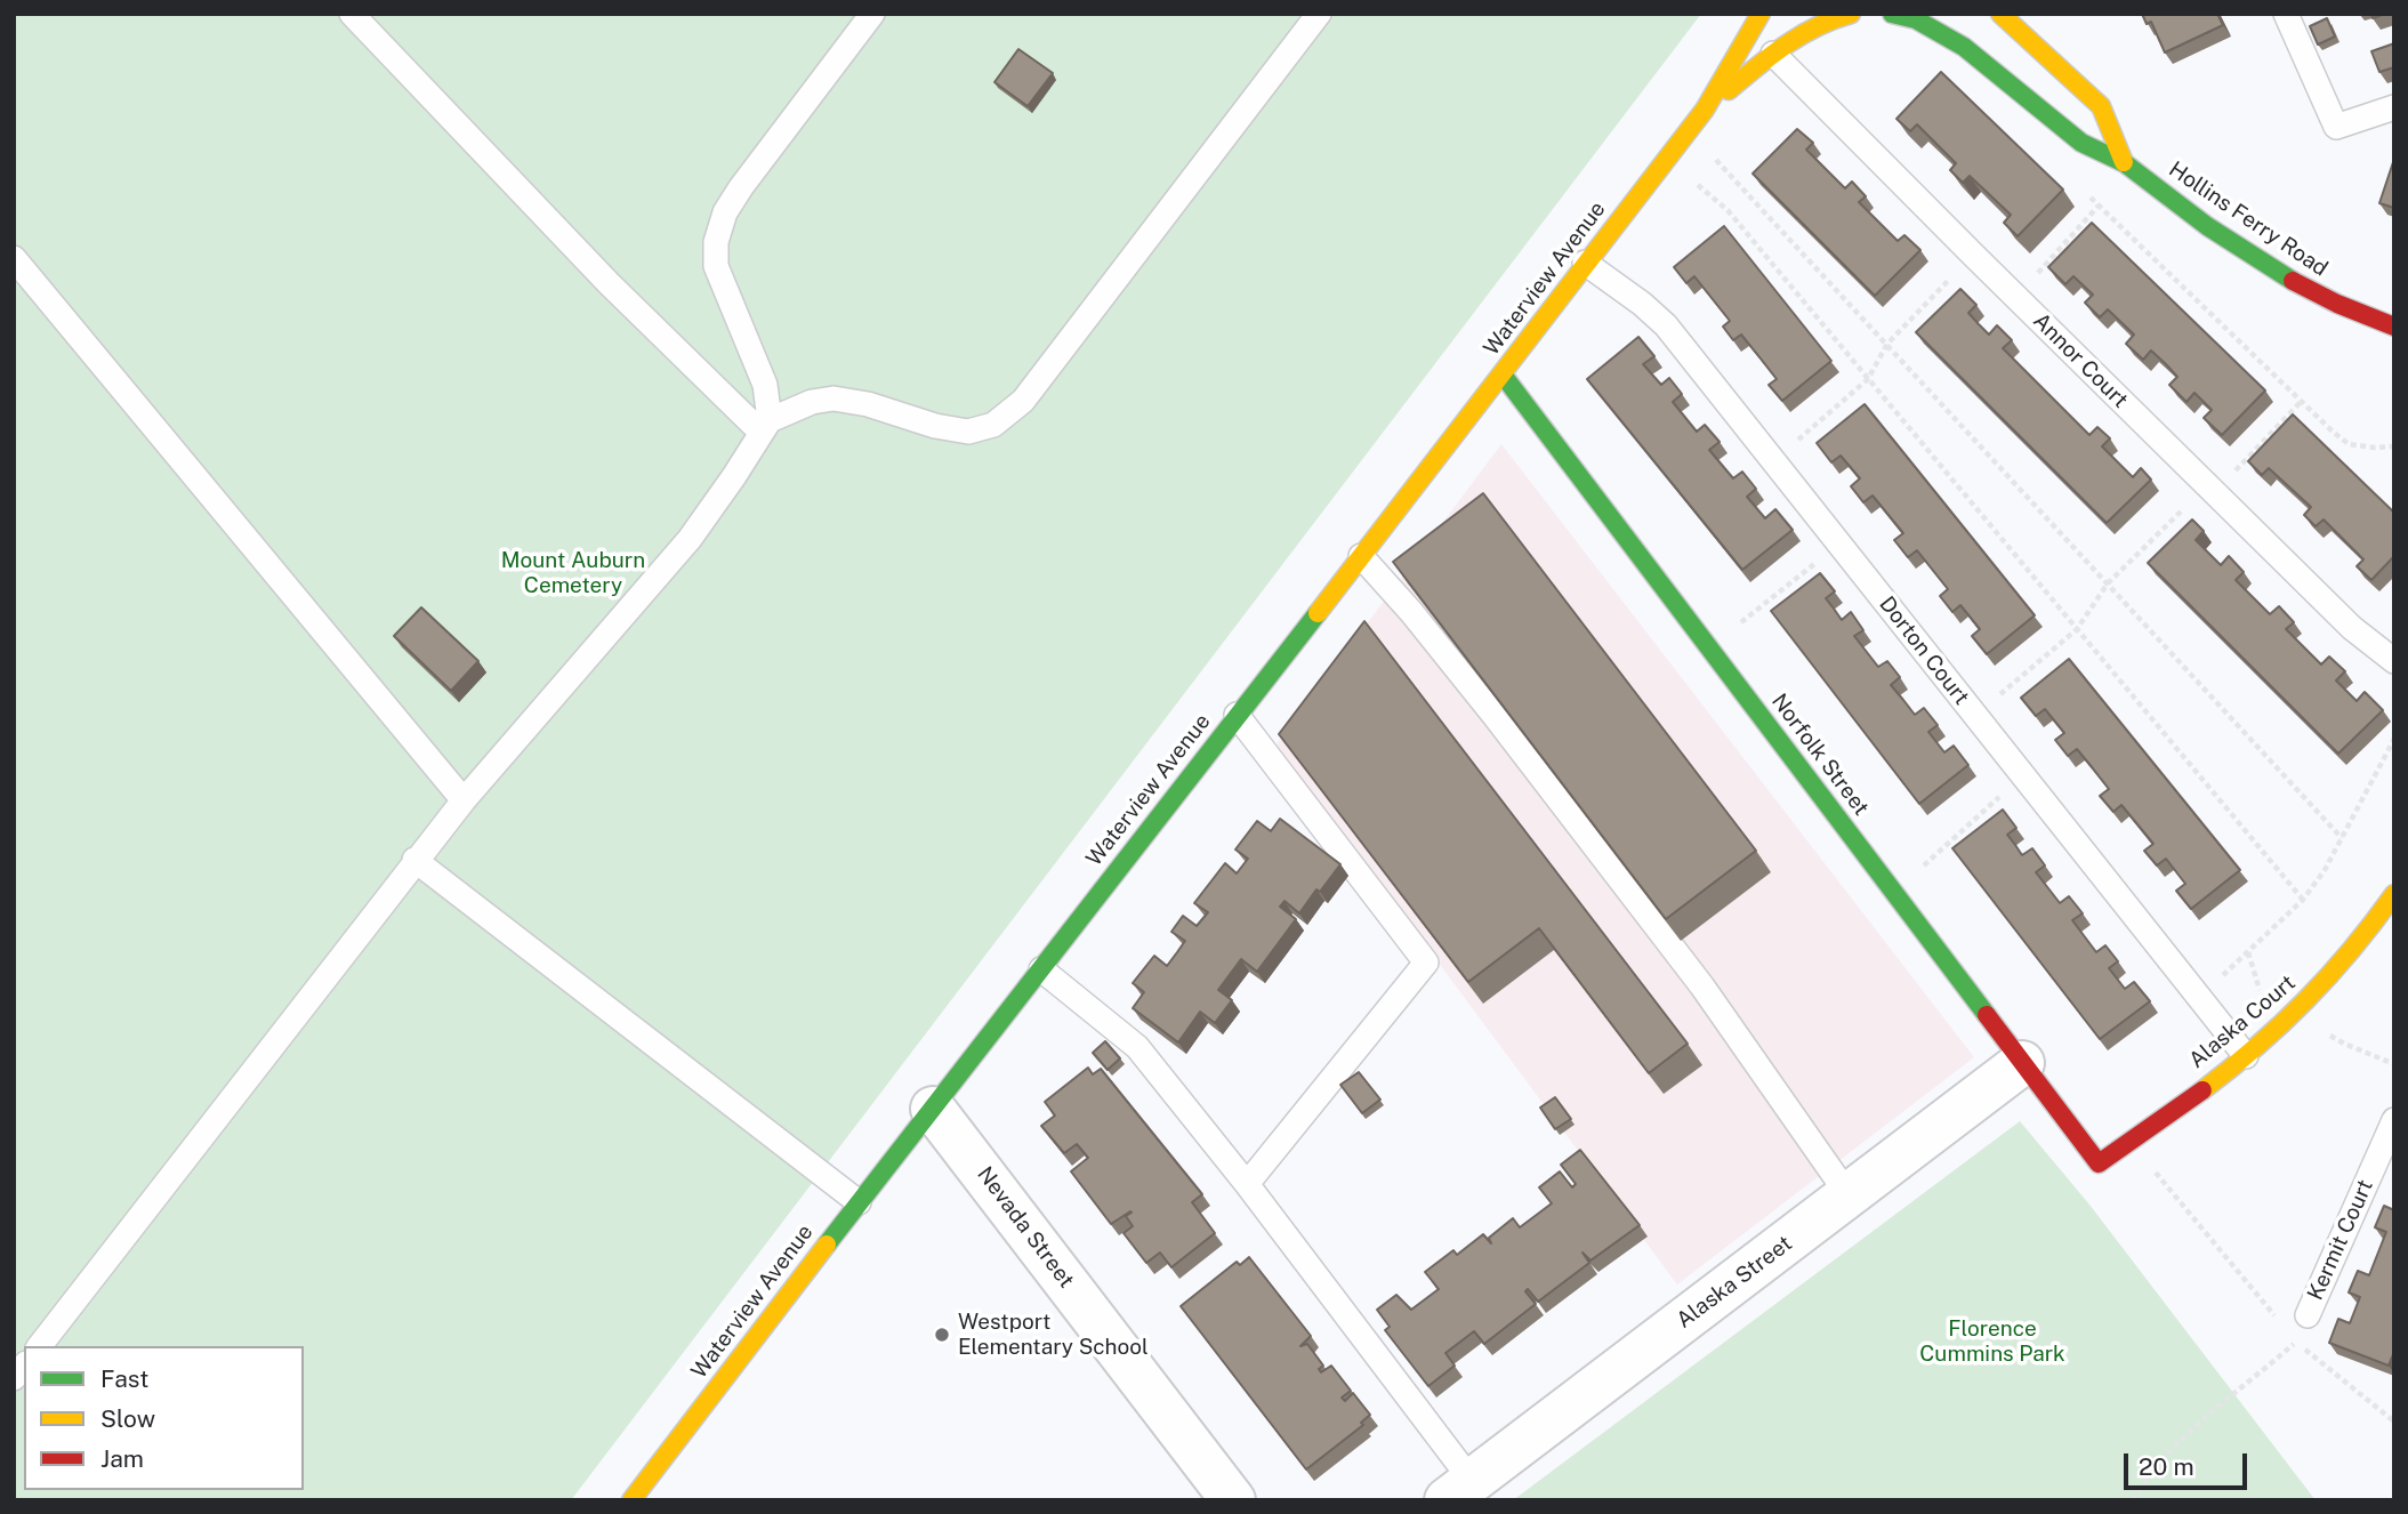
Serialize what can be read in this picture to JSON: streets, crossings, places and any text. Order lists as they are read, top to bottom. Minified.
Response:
{"streets":{"street":["Hollins Ferry Road","Waterview Avenue","Norfolk Street","Alaska Court","Nevada Street","Alaska Street"],"lane":["Annor Court","Dorton Court","Kermit Court"]},"crossings":[["Waterview Avenue","Annor Court"],["Waterview Avenue","Dorton Court"],["Waterview Avenue","Norfolk Street"],["Waterview Avenue","Nevada Street"],["Dorton Court","Alaska Court"],["Norfolk Street","Alaska Court"],["Norfolk Street","Alaska Street"]],"parks":["Mount Auburn Cemetery","Florence Cummins Park"],"places":["Westport Elementary School"],"legend":["Fast","Slow","Jam"],"scale_bar":"20 m"}
